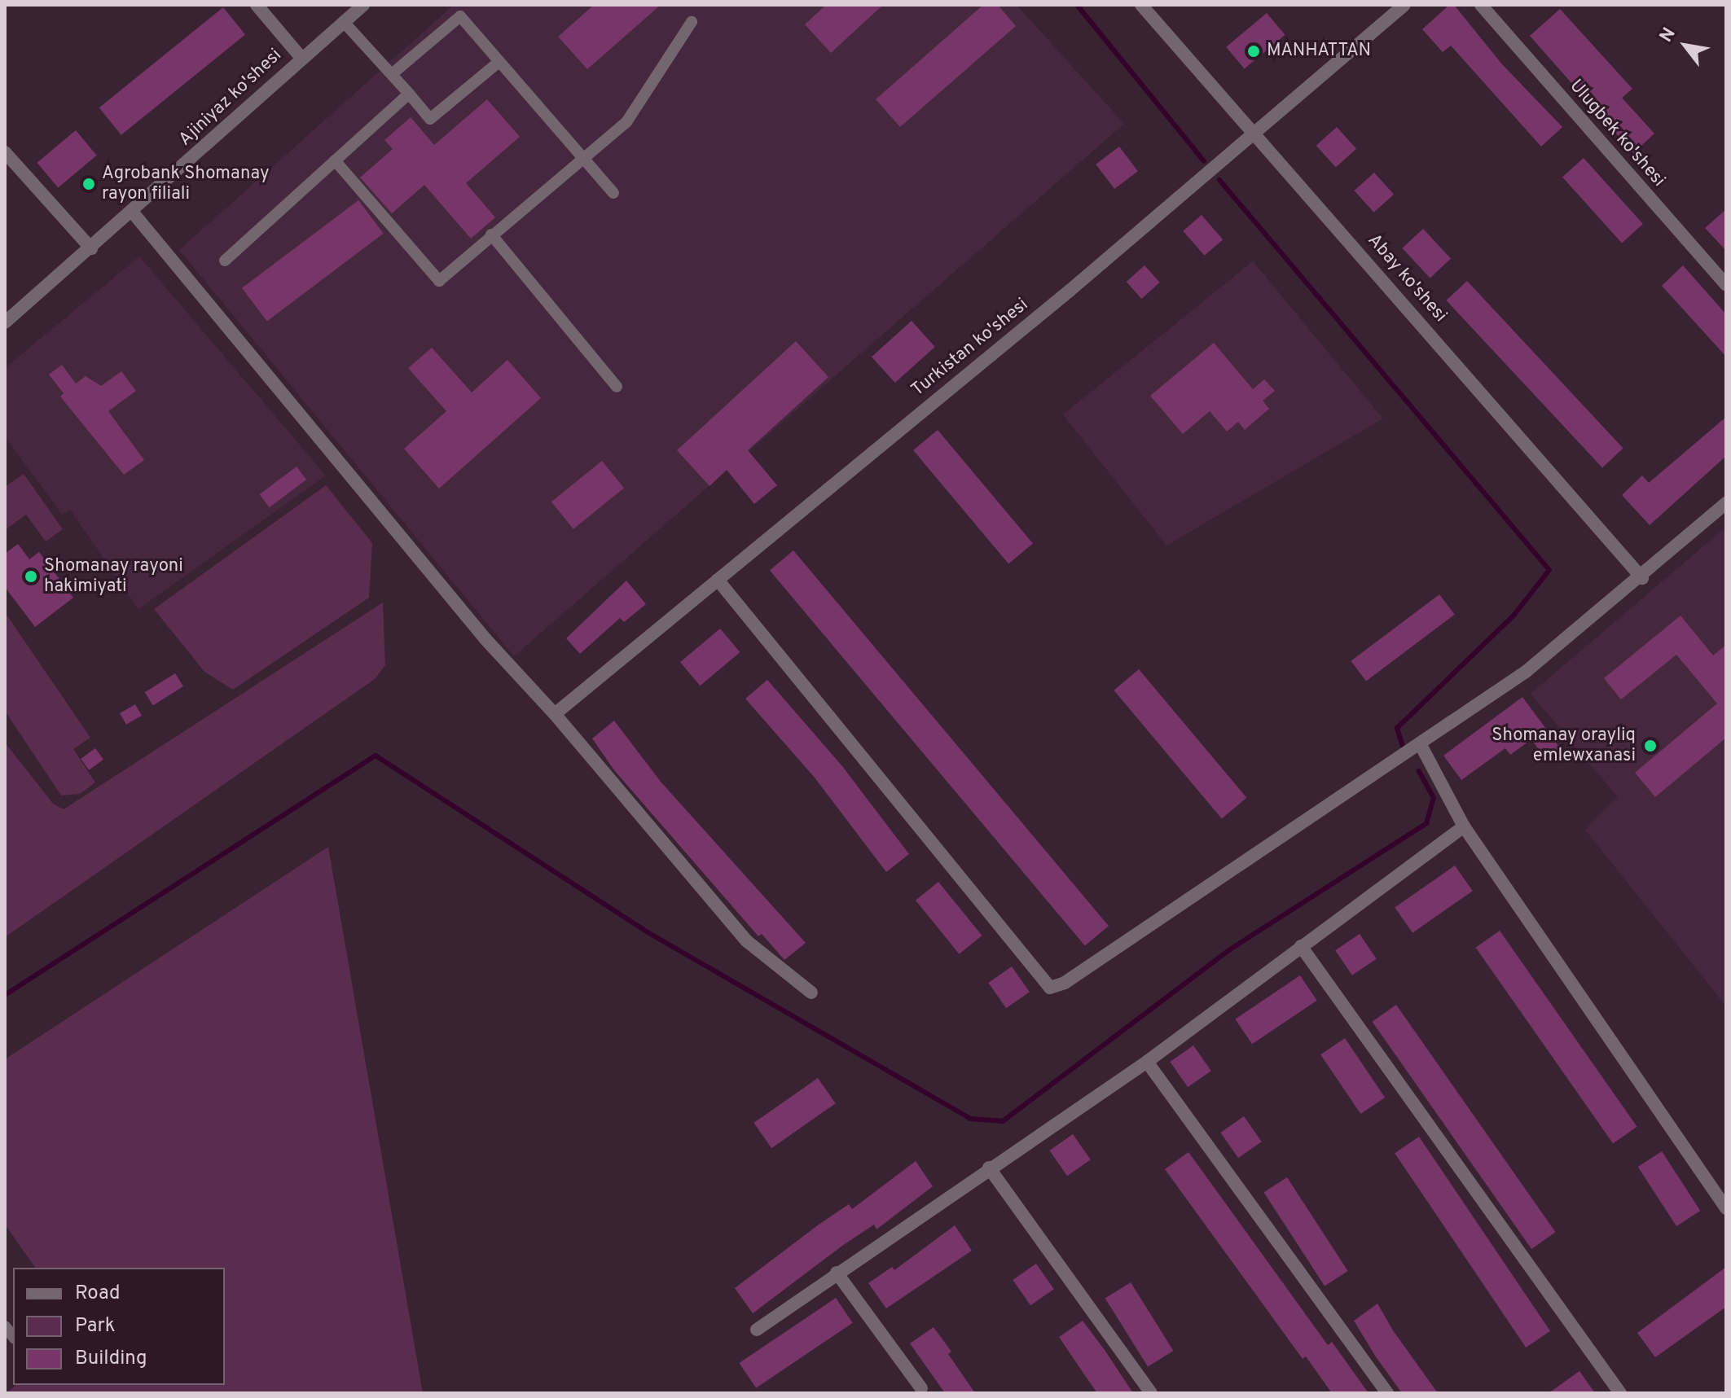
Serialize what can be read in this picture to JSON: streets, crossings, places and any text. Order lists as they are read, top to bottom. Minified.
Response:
{"streets":{"street":["Ajiniyaz ko'shesi","Ulugbek ko'shesi","Abay ko'shesi","Turkistan ko'shesi"]},"crossings":[["Abay ko'shesi","Turkistan ko'shesi"]],"places":["MANHATTAN","Agrobank Shomanay rayon filiali","Shomanay rayoni hakimiyati","Shomanay orayliq emlewxanasi"],"legend":["Road","Park","Building"],"north":"top left"}
